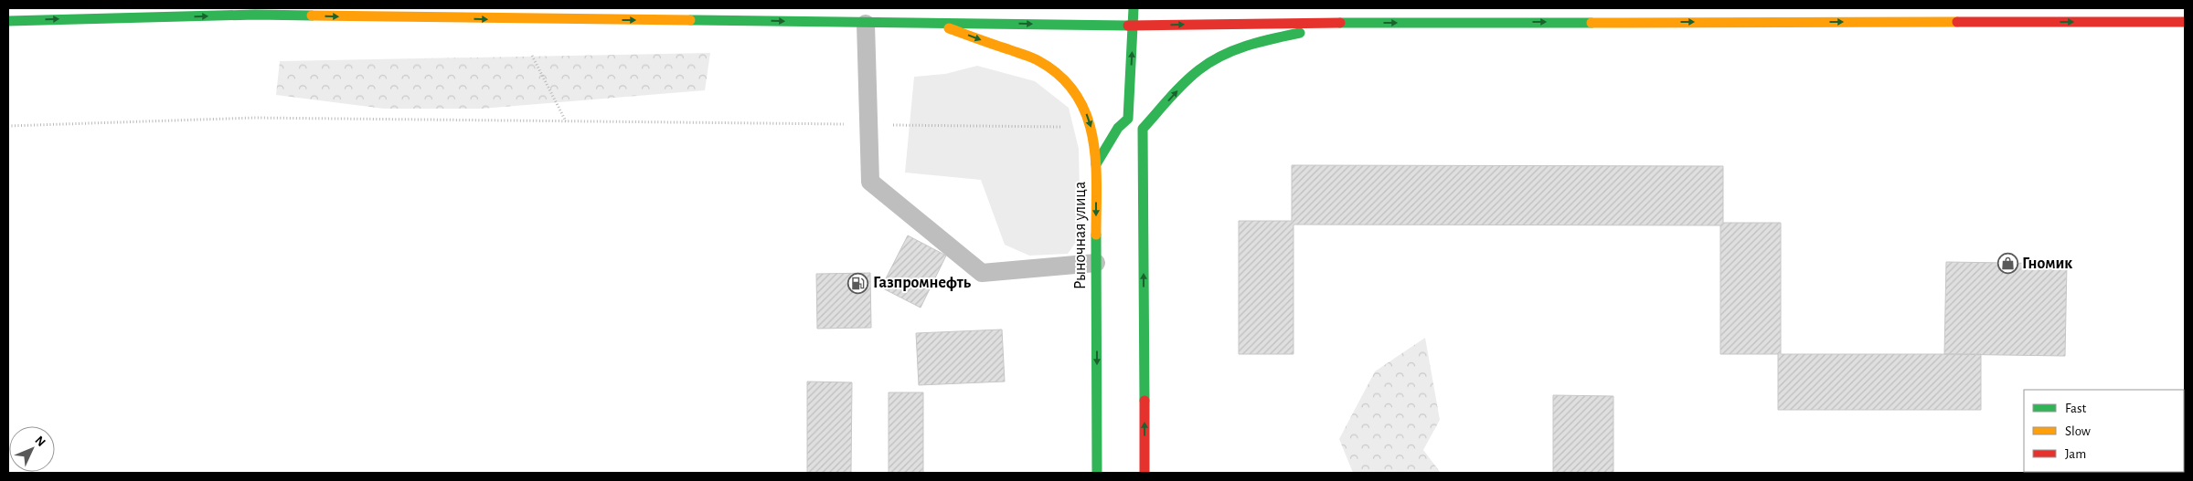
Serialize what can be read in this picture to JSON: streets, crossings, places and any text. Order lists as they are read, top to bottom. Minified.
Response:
{"streets":{"main road":["Рыночная улица"]},"places":{"shop":["Гномик"],"fuel station":["Газпромнефть"]},"legend":["Fast","Slow","Jam"],"north":"top right"}
